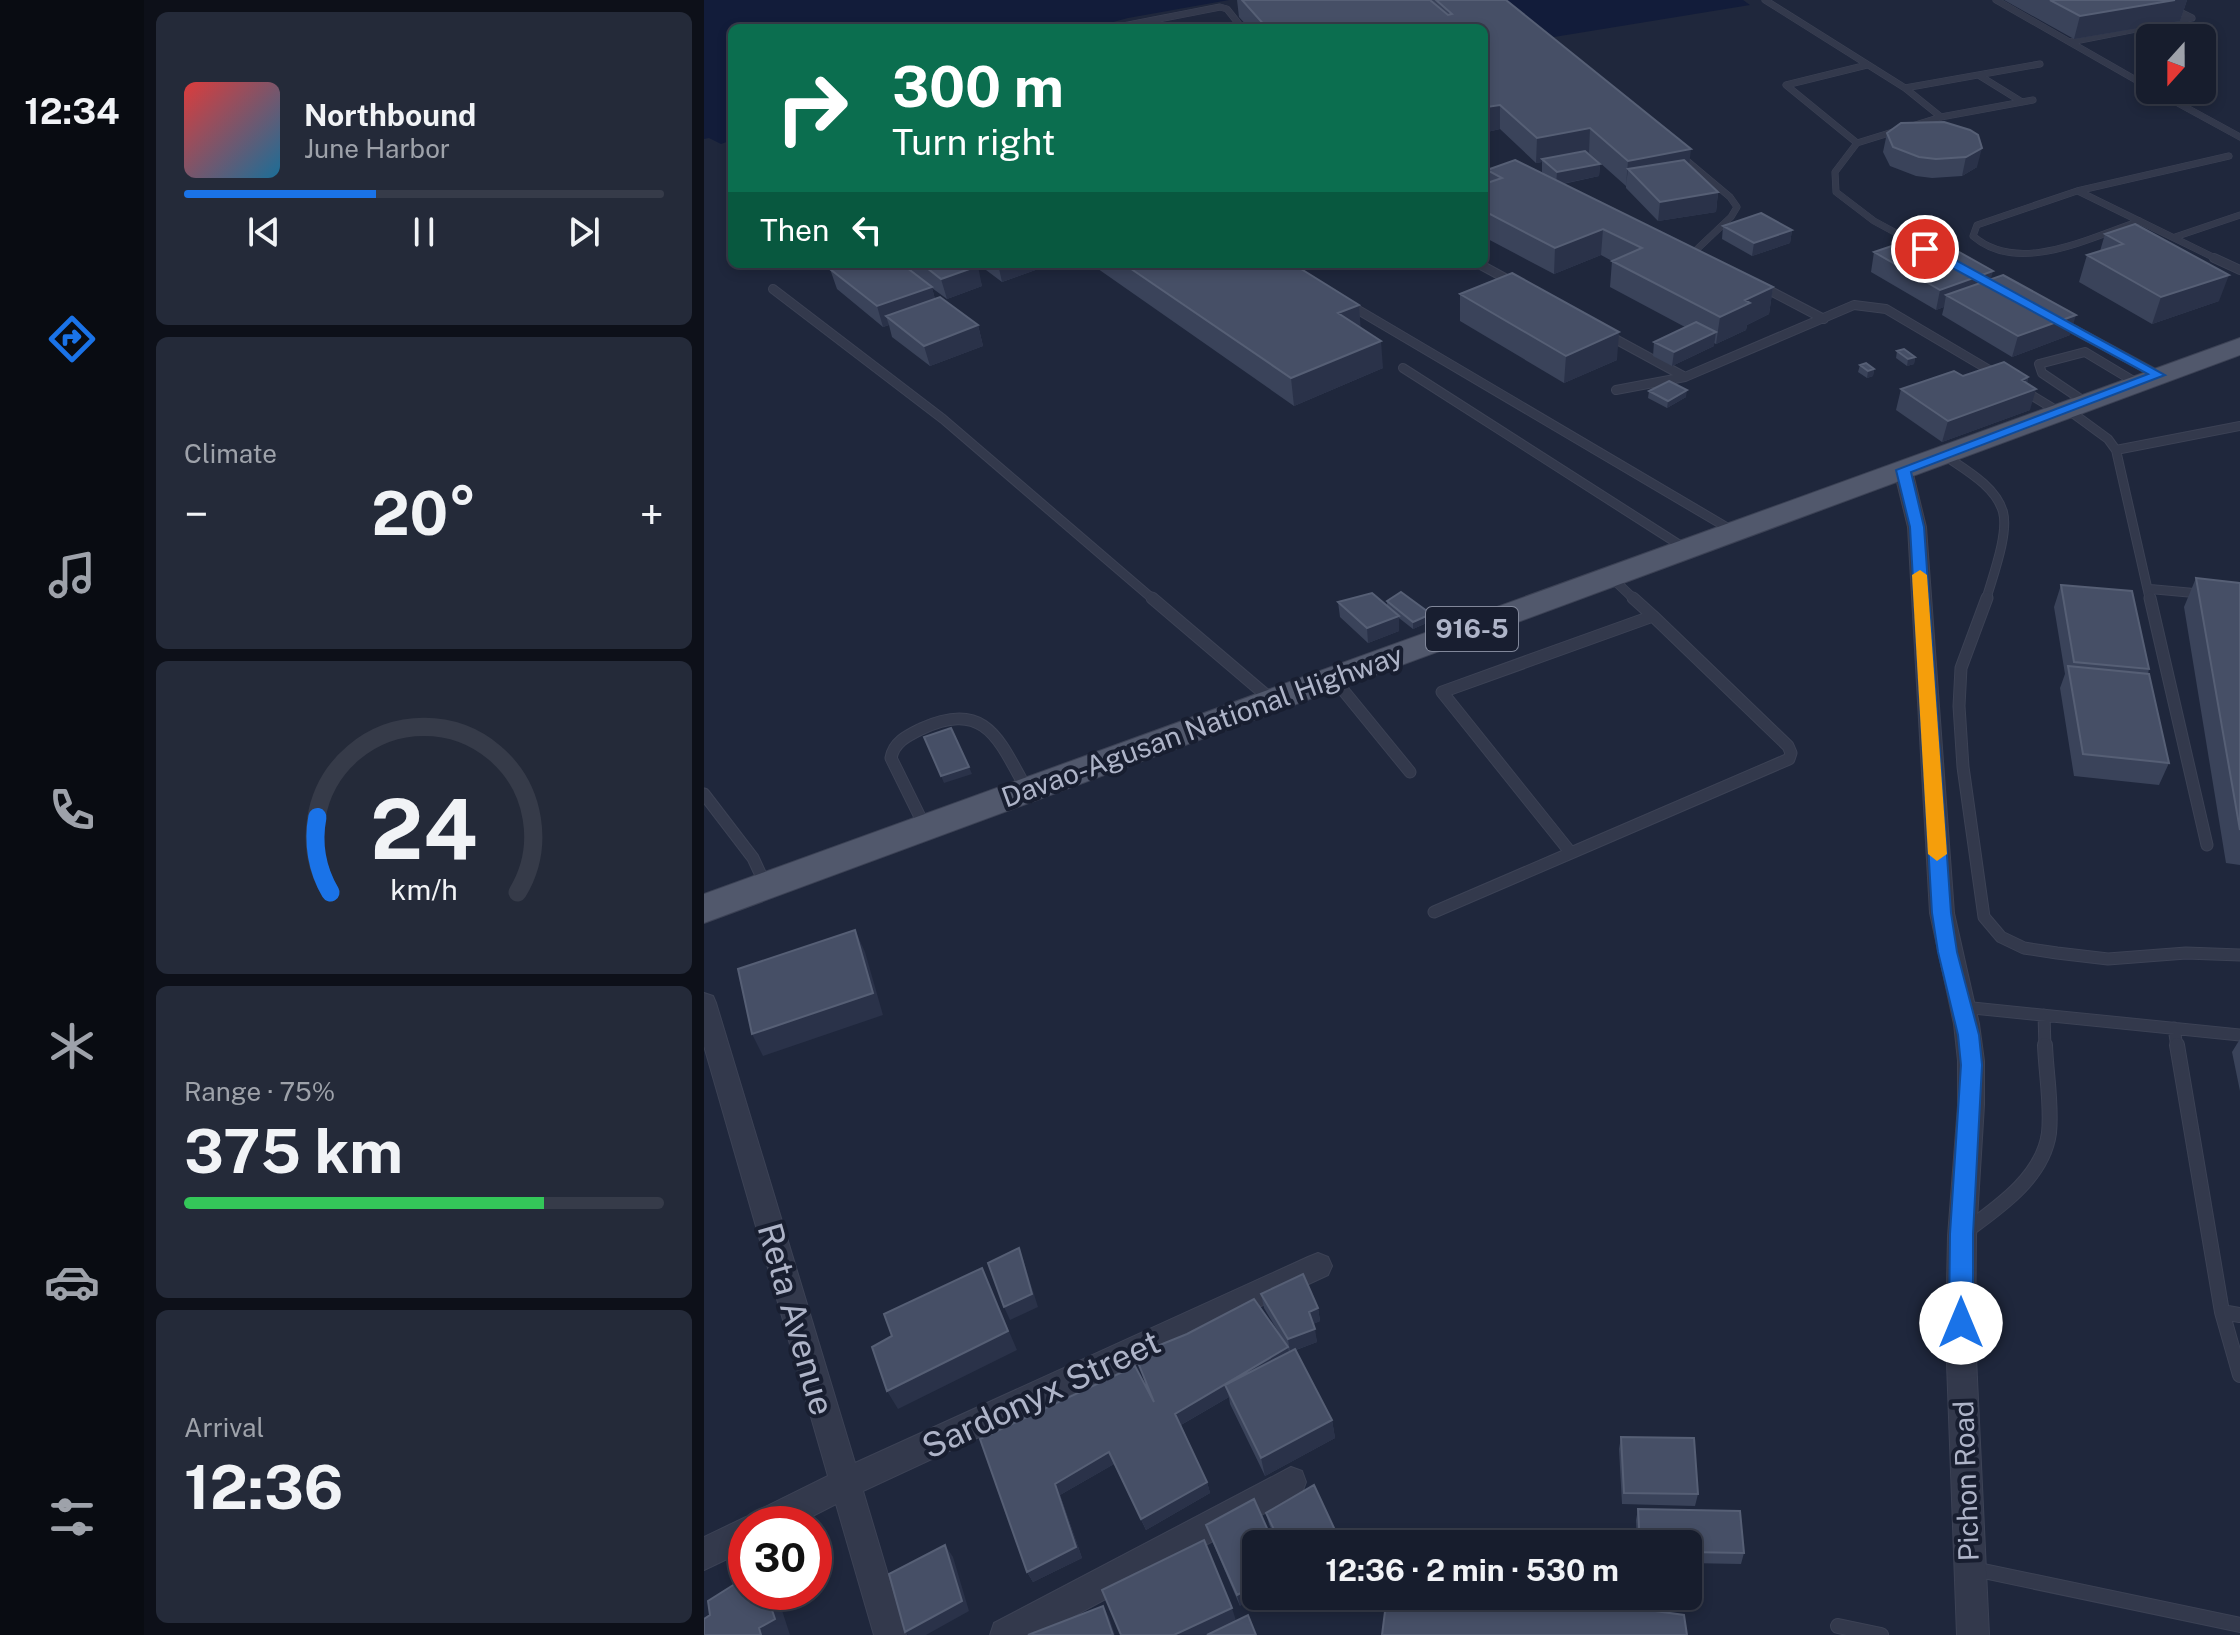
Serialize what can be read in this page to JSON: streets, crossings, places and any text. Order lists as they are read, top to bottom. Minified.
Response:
{"streets":{"main road":["916-5","Davao-Agusan National Highway"],"street":["Reta Avenue","Sardonyx Street","Pichon Road"]},"crossings":[["Davao-Agusan National Highway","Pichon Road"],["Reta Avenue","Sardonyx Street"]],"north":"bottom","page":{"tabs":"12:34","turn":["300 m","Turn right"],"song":["Northbound","June Harbor"],"then":"Then","tile":["Climate",["Range · 75%","375 km"],["Arrival","12:36"]],"heat":["−","20°","+"],"limit":"30","trip":"12:36 · 2 min · 530 m","gauge":["24","km/h"]}}
